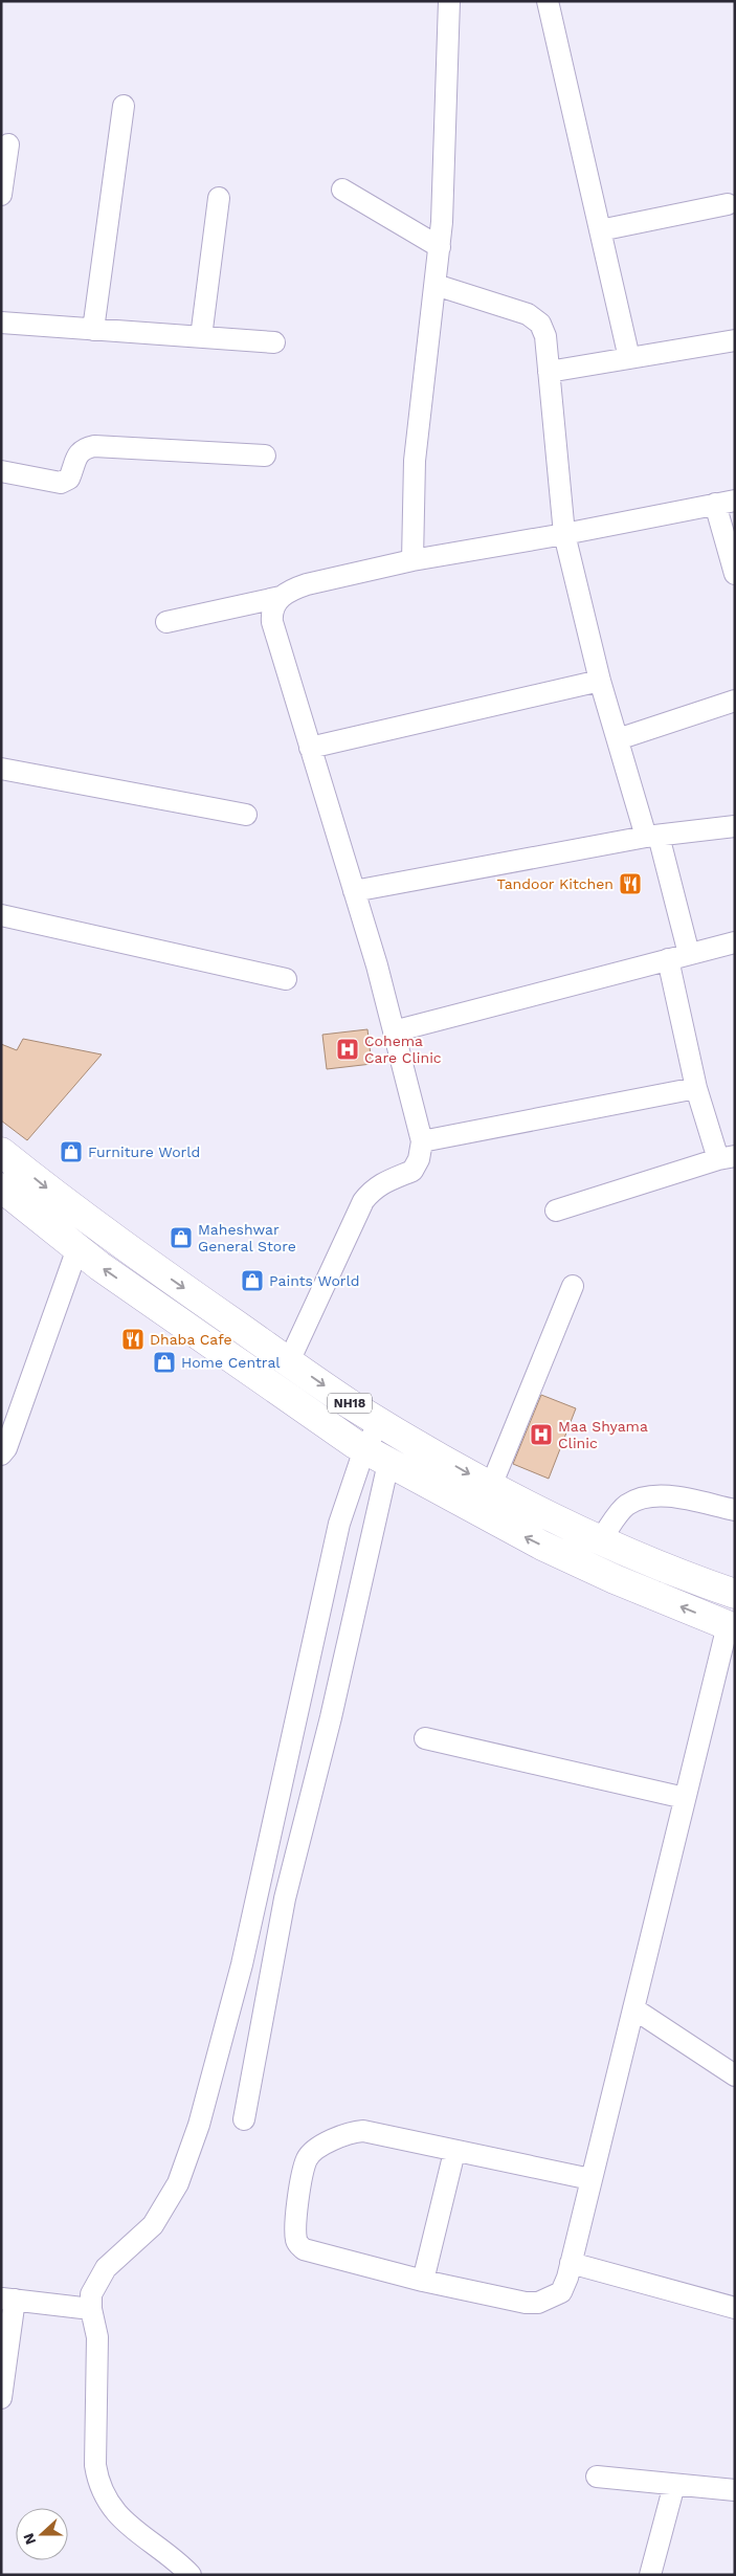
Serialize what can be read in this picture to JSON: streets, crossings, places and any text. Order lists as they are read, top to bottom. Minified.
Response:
{"streets":{"highway":["NH18"]},"places":{"restaurant":["Tandoor Kitchen","Dhaba Cafe"],"hospital":["Cohema Care Clinic","Maa Shyama Clinic"],"shop":["Furniture World","Maheshwar General Store","Paints World","Home Central"]},"north":"left"}
